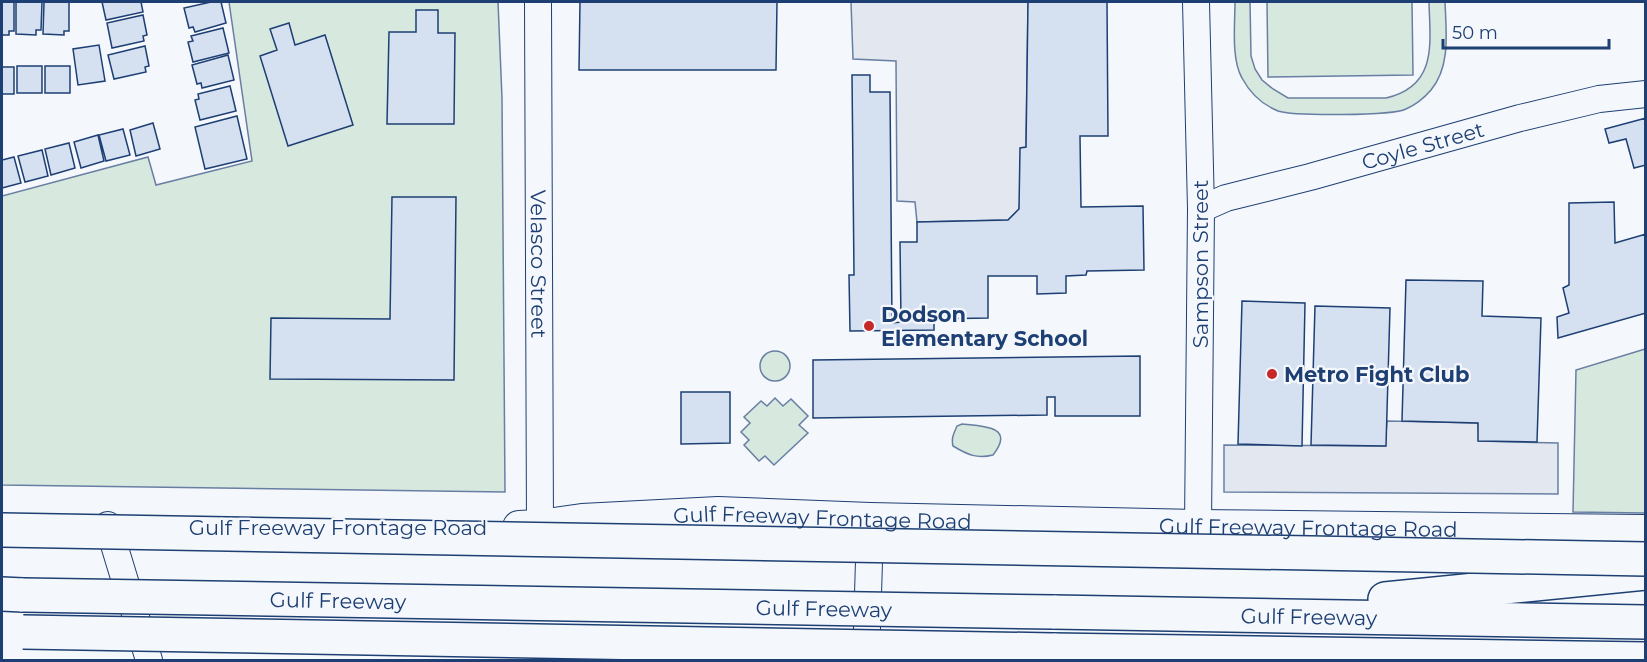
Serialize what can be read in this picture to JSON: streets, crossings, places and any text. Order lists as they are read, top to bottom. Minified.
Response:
{"streets":{"highway":["Gulf Freeway"],"main road":["Gulf Freeway Frontage Road"],"street":["Coyle Street","Velasco Street","Sampson Street"]},"crossings":[["Coyle Street","Sampson Street"],["Velasco Street","Gulf Freeway Frontage Road"],["Sampson Street","Gulf Freeway Frontage Road"]],"places":["Dodson Elementary School","Metro Fight Club"],"scale_bar":"50 m"}
